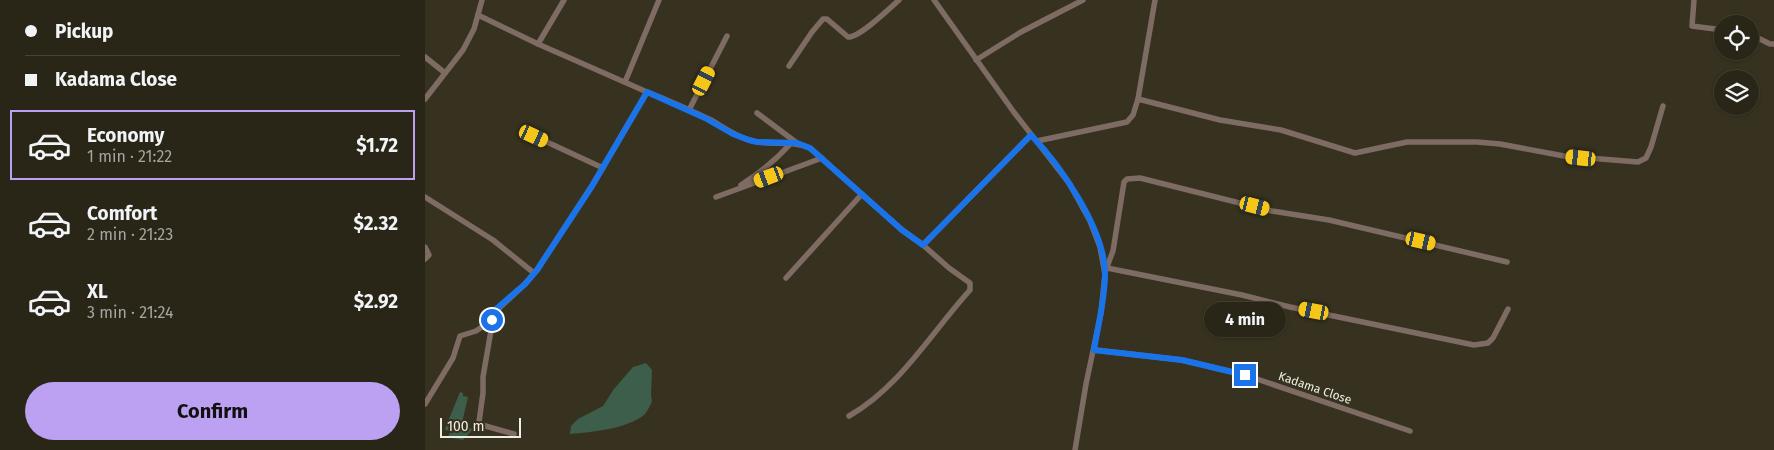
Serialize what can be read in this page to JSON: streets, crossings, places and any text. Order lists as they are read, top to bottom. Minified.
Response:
{"streets":{"street":["Kadama Close"]},"scale_bar":"100 m","page":{"banner":["Pickup","Kadama Close"],"list":[{"name":"Economy","note":"1 min · 21:22","value":"$1.72"},{"name":"Comfort","note":"2 min · 21:23","value":"$2.32"},{"name":"XL","note":"3 min · 21:24","value":"$2.92"}],"bubble":"4 min","buttons":"Confirm","scale":"100 m"}}
